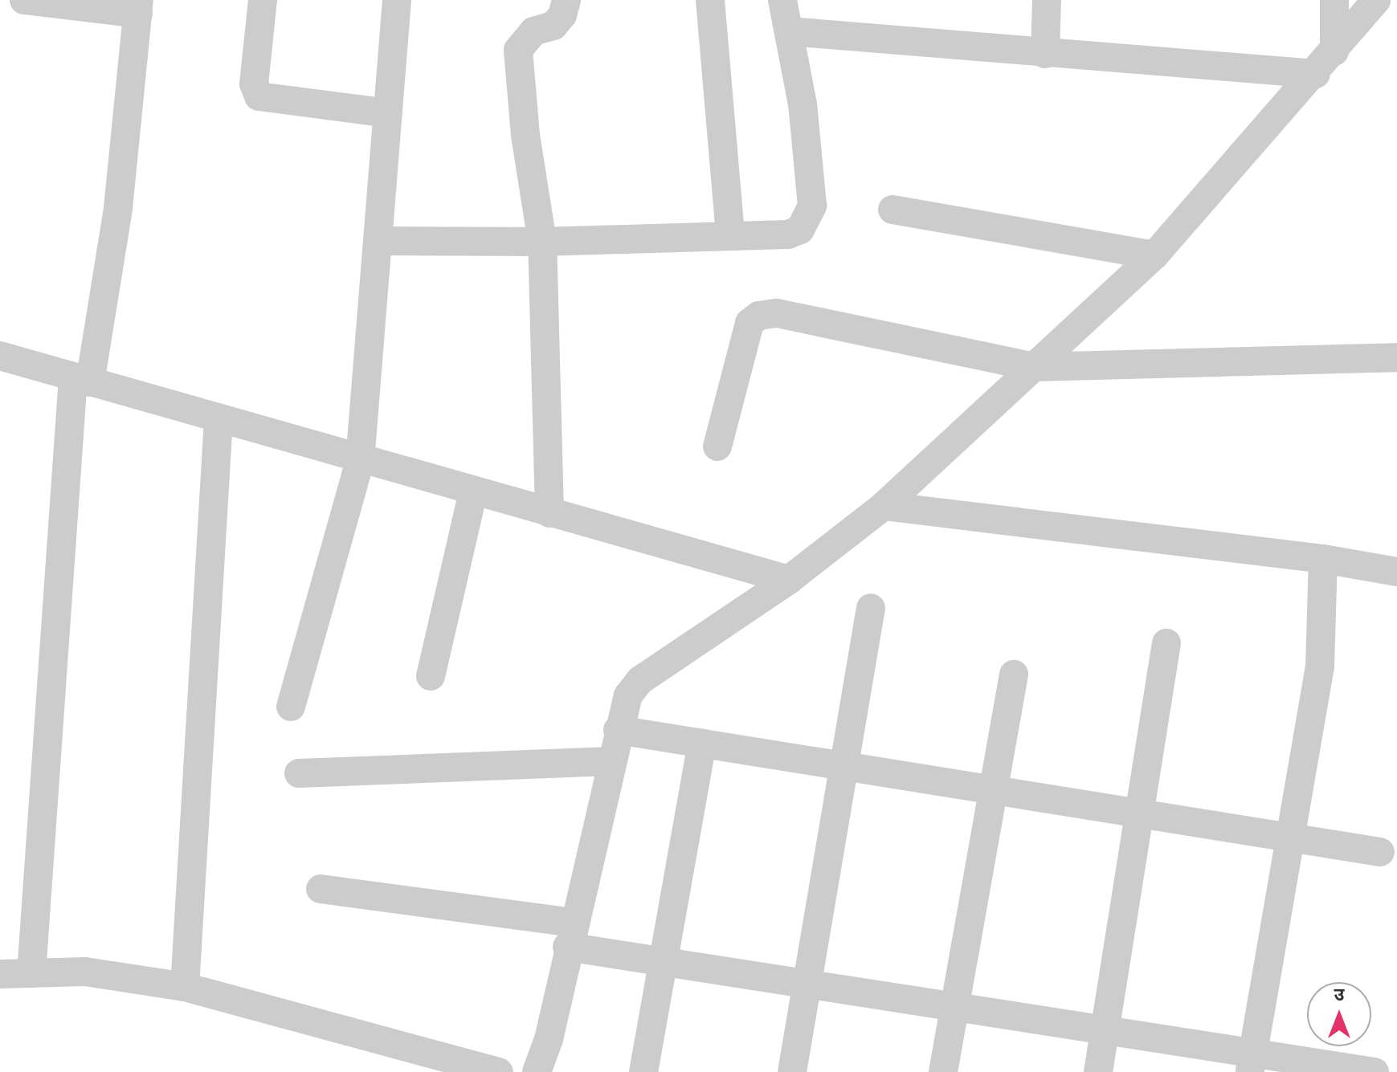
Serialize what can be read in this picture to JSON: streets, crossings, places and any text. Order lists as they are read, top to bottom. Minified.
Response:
{"north":"top"}
